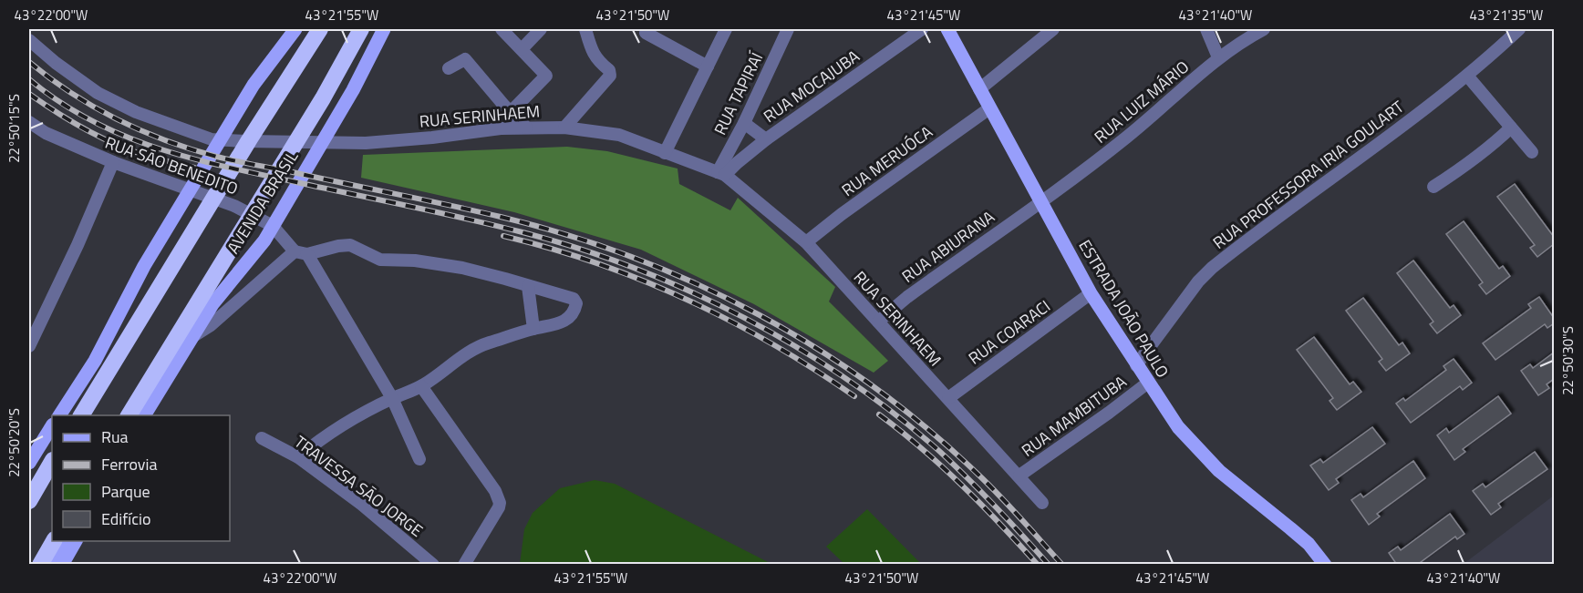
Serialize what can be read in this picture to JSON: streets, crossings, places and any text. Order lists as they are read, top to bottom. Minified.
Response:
{"streets":{"highway":["AVENIDA BRASIL"],"main road":["ESTRADA JOÃO PAULO"],"street":["RUA MOCAJUBA","RUA TAPIRAÍ","RUA LUIZ MÁRIO","RUA SERINHAEM","RUA MERUÓCA","RUA SĀO BENEDITO","RUA PROFESSORA IRIA GOULART","RUA ABIURANA","RUA COARACI","RUA MAMBITUBA","TRAVESSA SĀO JORGE"]},"crossings":[["RUA MOCAJUBA","RUA TAPIRAÍ"],["RUA MOCAJUBA","RUA SERINHAEM"],["RUA TAPIRAÍ","RUA SERINHAEM"],["RUA LUIZ MÁRIO","RUA ABIURANA"],["RUA LUIZ MÁRIO","ESTRADA JOÃO PAULO"],["RUA SERINHAEM","RUA MERUÓCA"],["RUA SERINHAEM","RUA ABIURANA"],["RUA SERINHAEM","RUA COARACI"],["RUA SERINHAEM","RUA MAMBITUBA"],["RUA MERUÓCA","ESTRADA JOÃO PAULO"],["RUA PROFESSORA IRIA GOULART","ESTRADA JOÃO PAULO"],["RUA ABIURANA","ESTRADA JOÃO PAULO"],["ESTRADA JOÃO PAULO","RUA COARACI"],["ESTRADA JOÃO PAULO","RUA MAMBITUBA"]],"legend":["Rua","Ferrovia","Parque","Edifício"],"coordinates":["43°22'00\"W","43°21'55\"W","43°21'50\"W","43°21'45\"W","43°21'40\"W","43°21'35\"W","22°50'15\"S","22°50'30\"S","22°50'20\"S"]}
